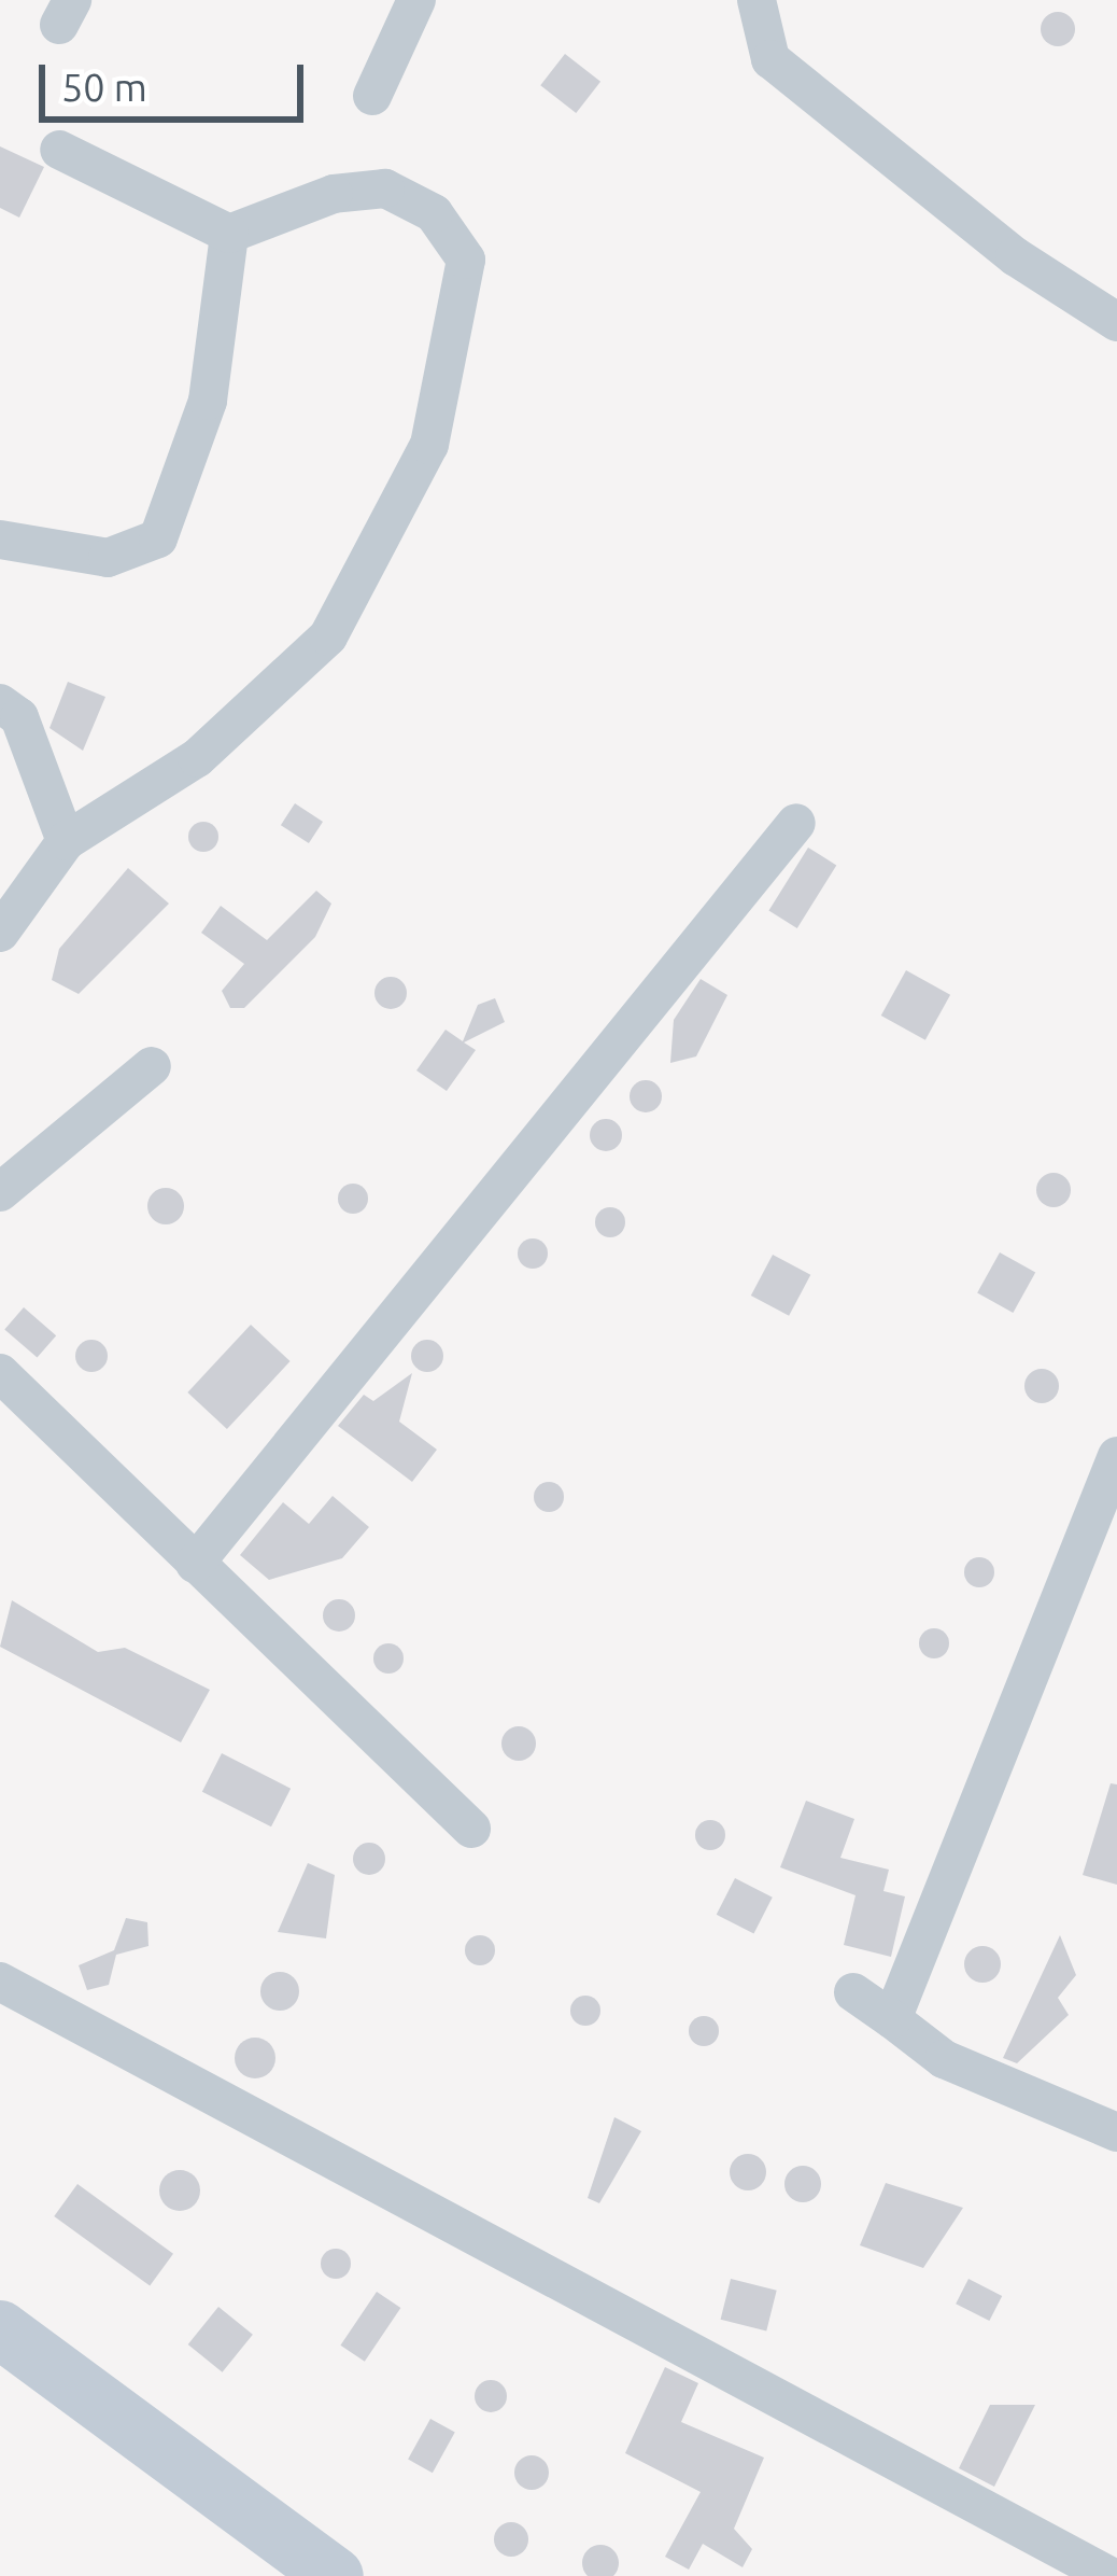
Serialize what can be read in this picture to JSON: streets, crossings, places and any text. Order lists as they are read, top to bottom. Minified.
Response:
{"scale_bar":"50 m"}
